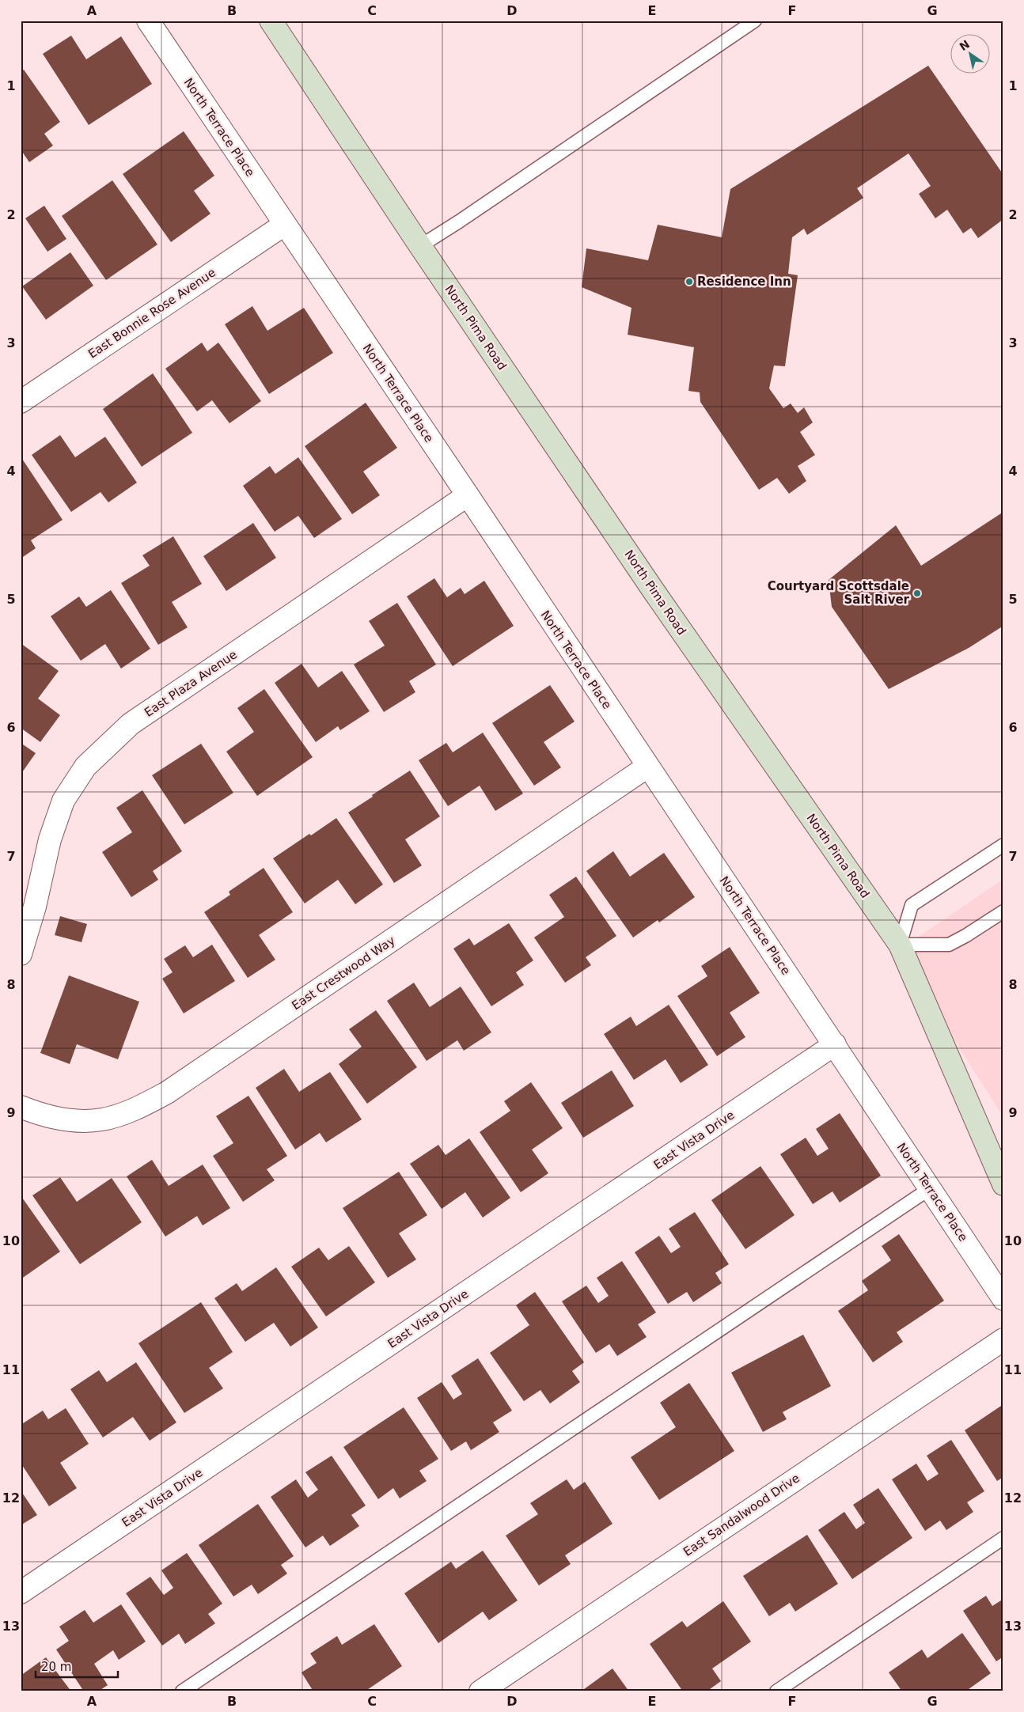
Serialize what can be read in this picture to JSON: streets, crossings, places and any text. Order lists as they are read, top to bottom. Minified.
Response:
{"streets":{"main road":["North Pima Road"],"street":["North Terrace Place","East Bonnie Rose Avenue","East Plaza Avenue","East Crestwood Way","East Vista Drive","East Sandalwood Drive"]},"crossings":[["North Terrace Place","East Bonnie Rose Avenue"],["North Terrace Place","East Plaza Avenue"],["North Terrace Place","East Crestwood Way"],["North Terrace Place","East Vista Drive"]],"places":["Residence Inn","Courtyard Scottsdale Salt River"],"scale_bar":"20 m","north":"top left","grid":{"columns":["A","B","C","D","E","F","G"],"rows":["1","2","3","4","5","6","7","8","9","10","11","12","13"]}}
